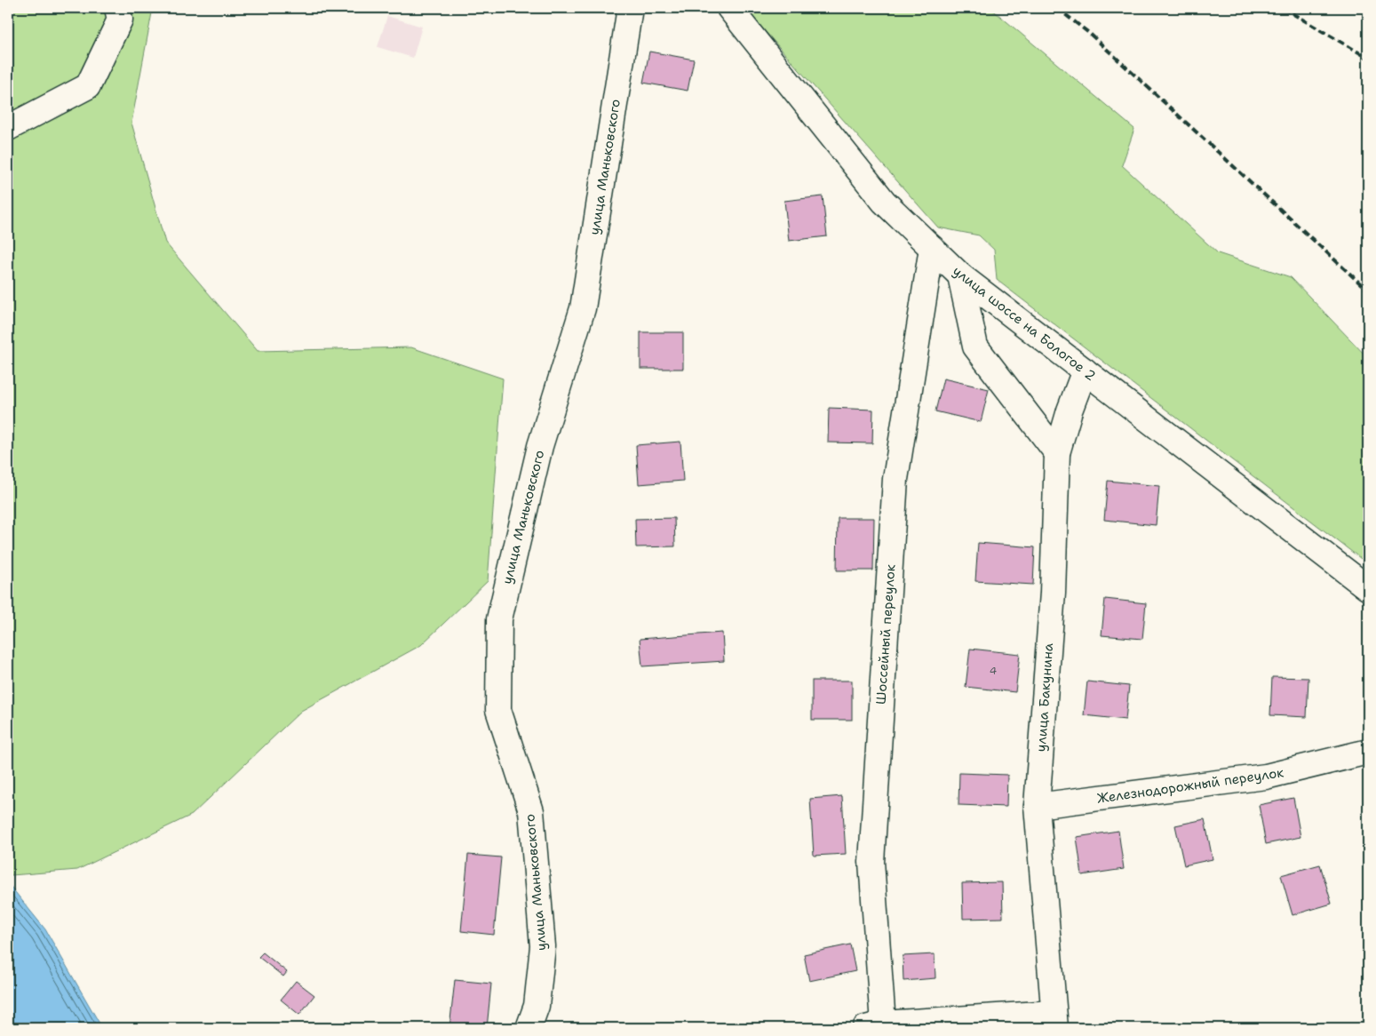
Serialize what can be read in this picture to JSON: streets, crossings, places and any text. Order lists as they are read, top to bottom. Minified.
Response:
{"streets":{"street":["улица Маньковского","улица шоссе на Бологое 2","Шоссейный переулок","улица Бакунина","Железнодорожный переулок"]},"crossings":[["улица шоссе на Бологое 2","Шоссейный переулок"],["улица шоссе на Бологое 2","улица Бакунина"],["улица Бакунина","Железнодорожный переулок"]],"house_numbers":["4"]}
